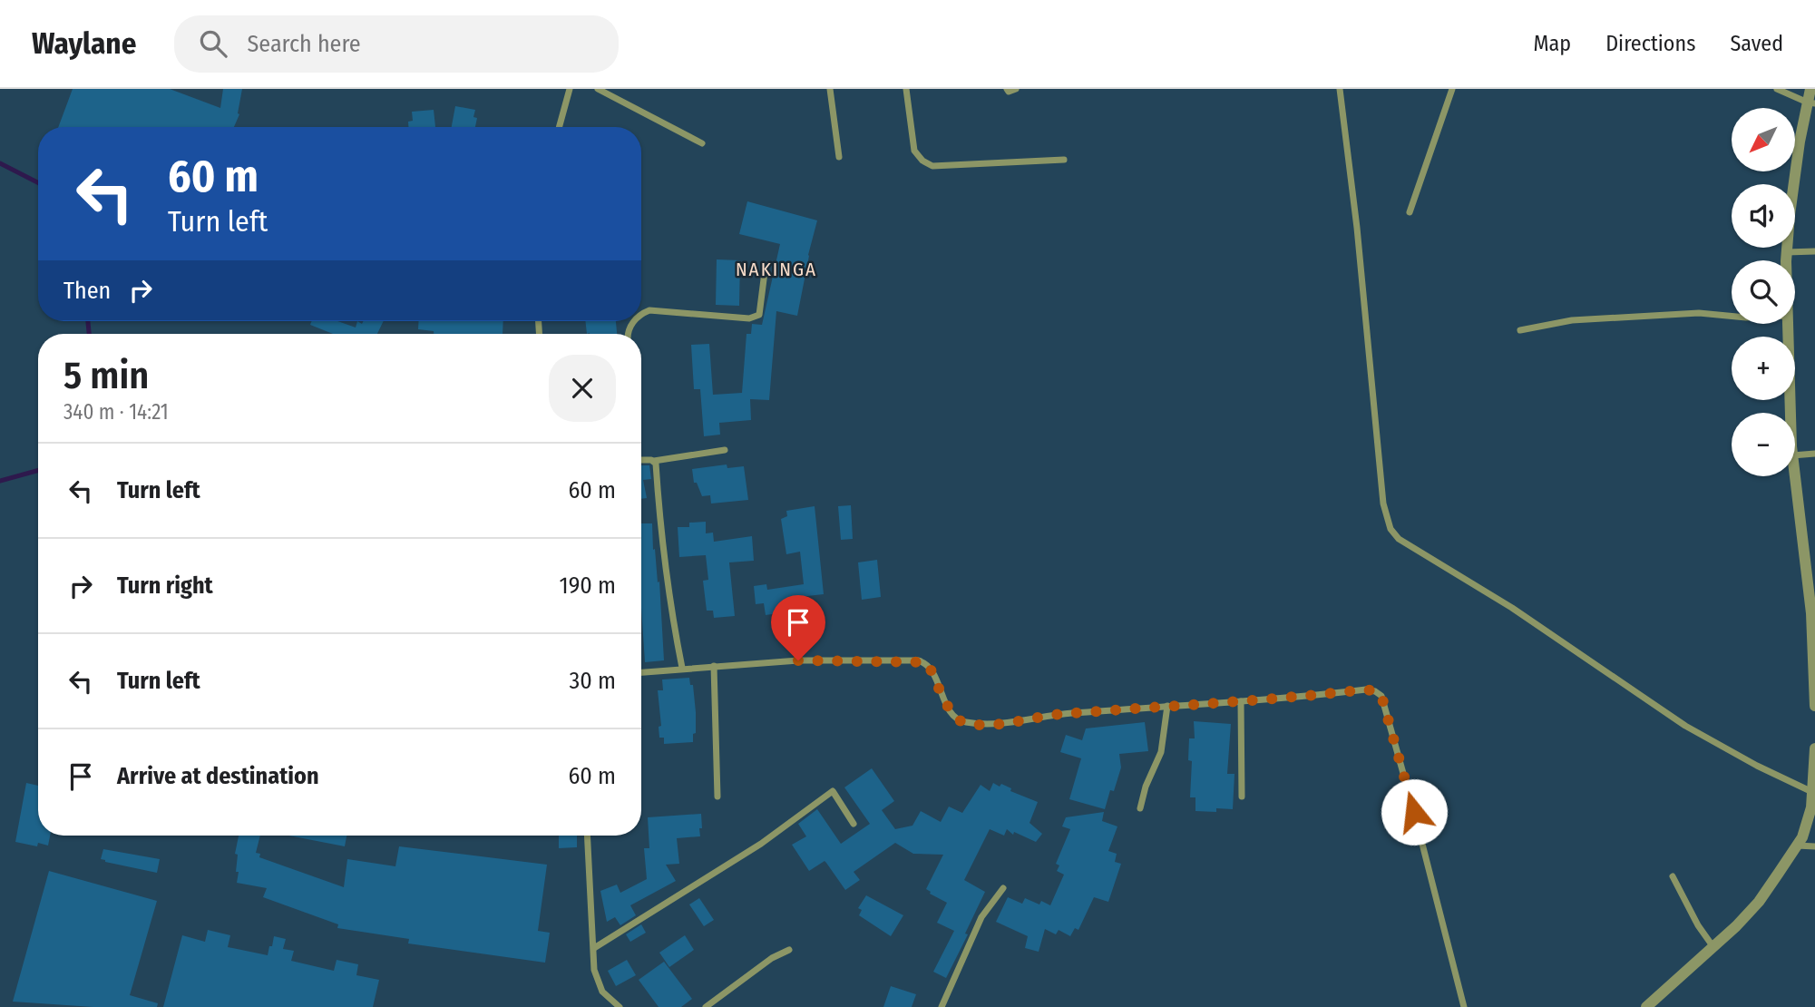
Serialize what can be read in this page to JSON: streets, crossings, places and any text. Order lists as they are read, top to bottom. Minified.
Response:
{"districts":["NAKINGA"],"north":"bottom left","page":{"header":"Waylane","search":"Search here","nav":["Map","Directions","Saved"],"map_buttons":["+","−"],"turn":["60 m","Turn left"],"then":"Then","heading":["5 min","340 m · 14:21"],"list":[{"name":"Turn left","value":"60 m"},{"name":"Turn right","value":"190 m"},{"name":"Turn left","value":"30 m"},{"name":"Arrive at destination","value":"60 m"}]}}
